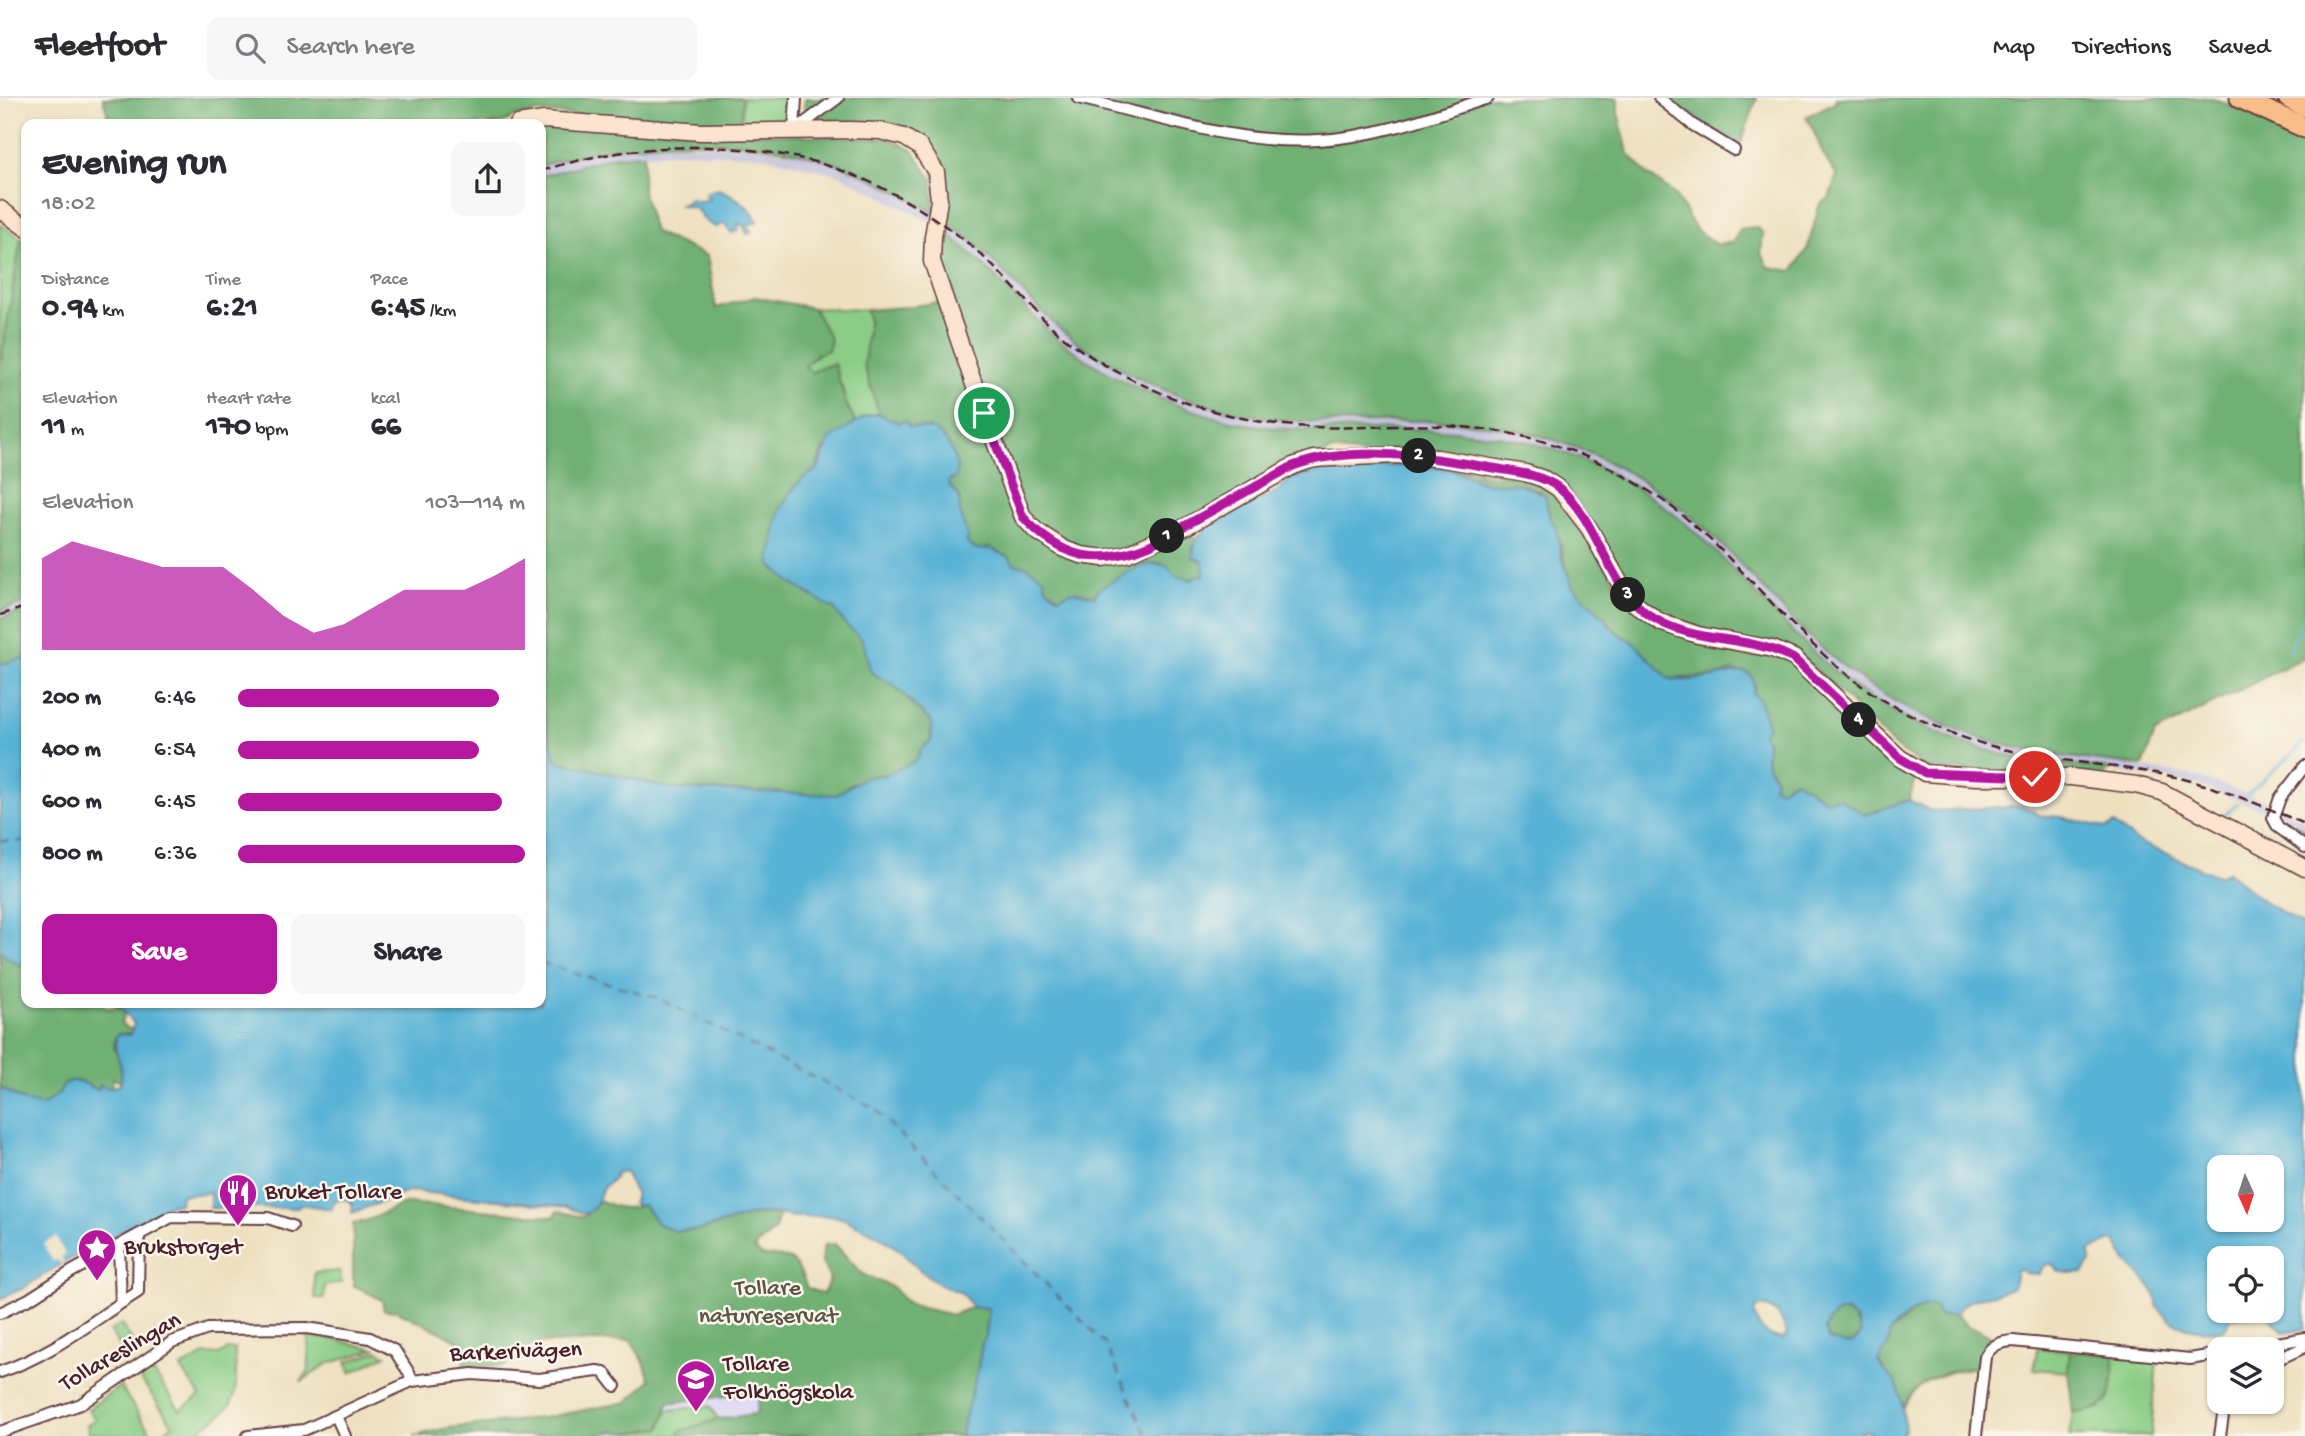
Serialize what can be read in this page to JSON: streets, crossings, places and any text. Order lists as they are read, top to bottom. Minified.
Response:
{"streets":{"street":["Tollareslingan","Barkerivägen"]},"crossings":[["Tollareslingan","Barkerivägen"]],"parks":["Tollare naturreservat"],"places":{"restaurant":["Bruket Tollare"],"place":["Brukstorget"],"school or university":["Tollare Folkhögskola"]},"north":"bottom","page":{"header":"Fleetfoot","search":"Search here","nav":["Map","Directions","Saved"],"heading":["Evening run","18:02"],"stats":[["Distance","0.94 km"],["Time","6:21"],["Pace","6:45 /km"],["Elevation","11 m"],["Heart rate","170 bpm"],["kcal","66"]],"pins":["2","1","3","4"],"chart":["Elevation","103–114 m"],"list":[{"name":"200 m","note":"6:46"},{"name":"400 m","note":"6:54"},{"name":"600 m","note":"6:45"},{"name":"800 m","note":"6:36"}],"buttons":["Save","Share"]}}
